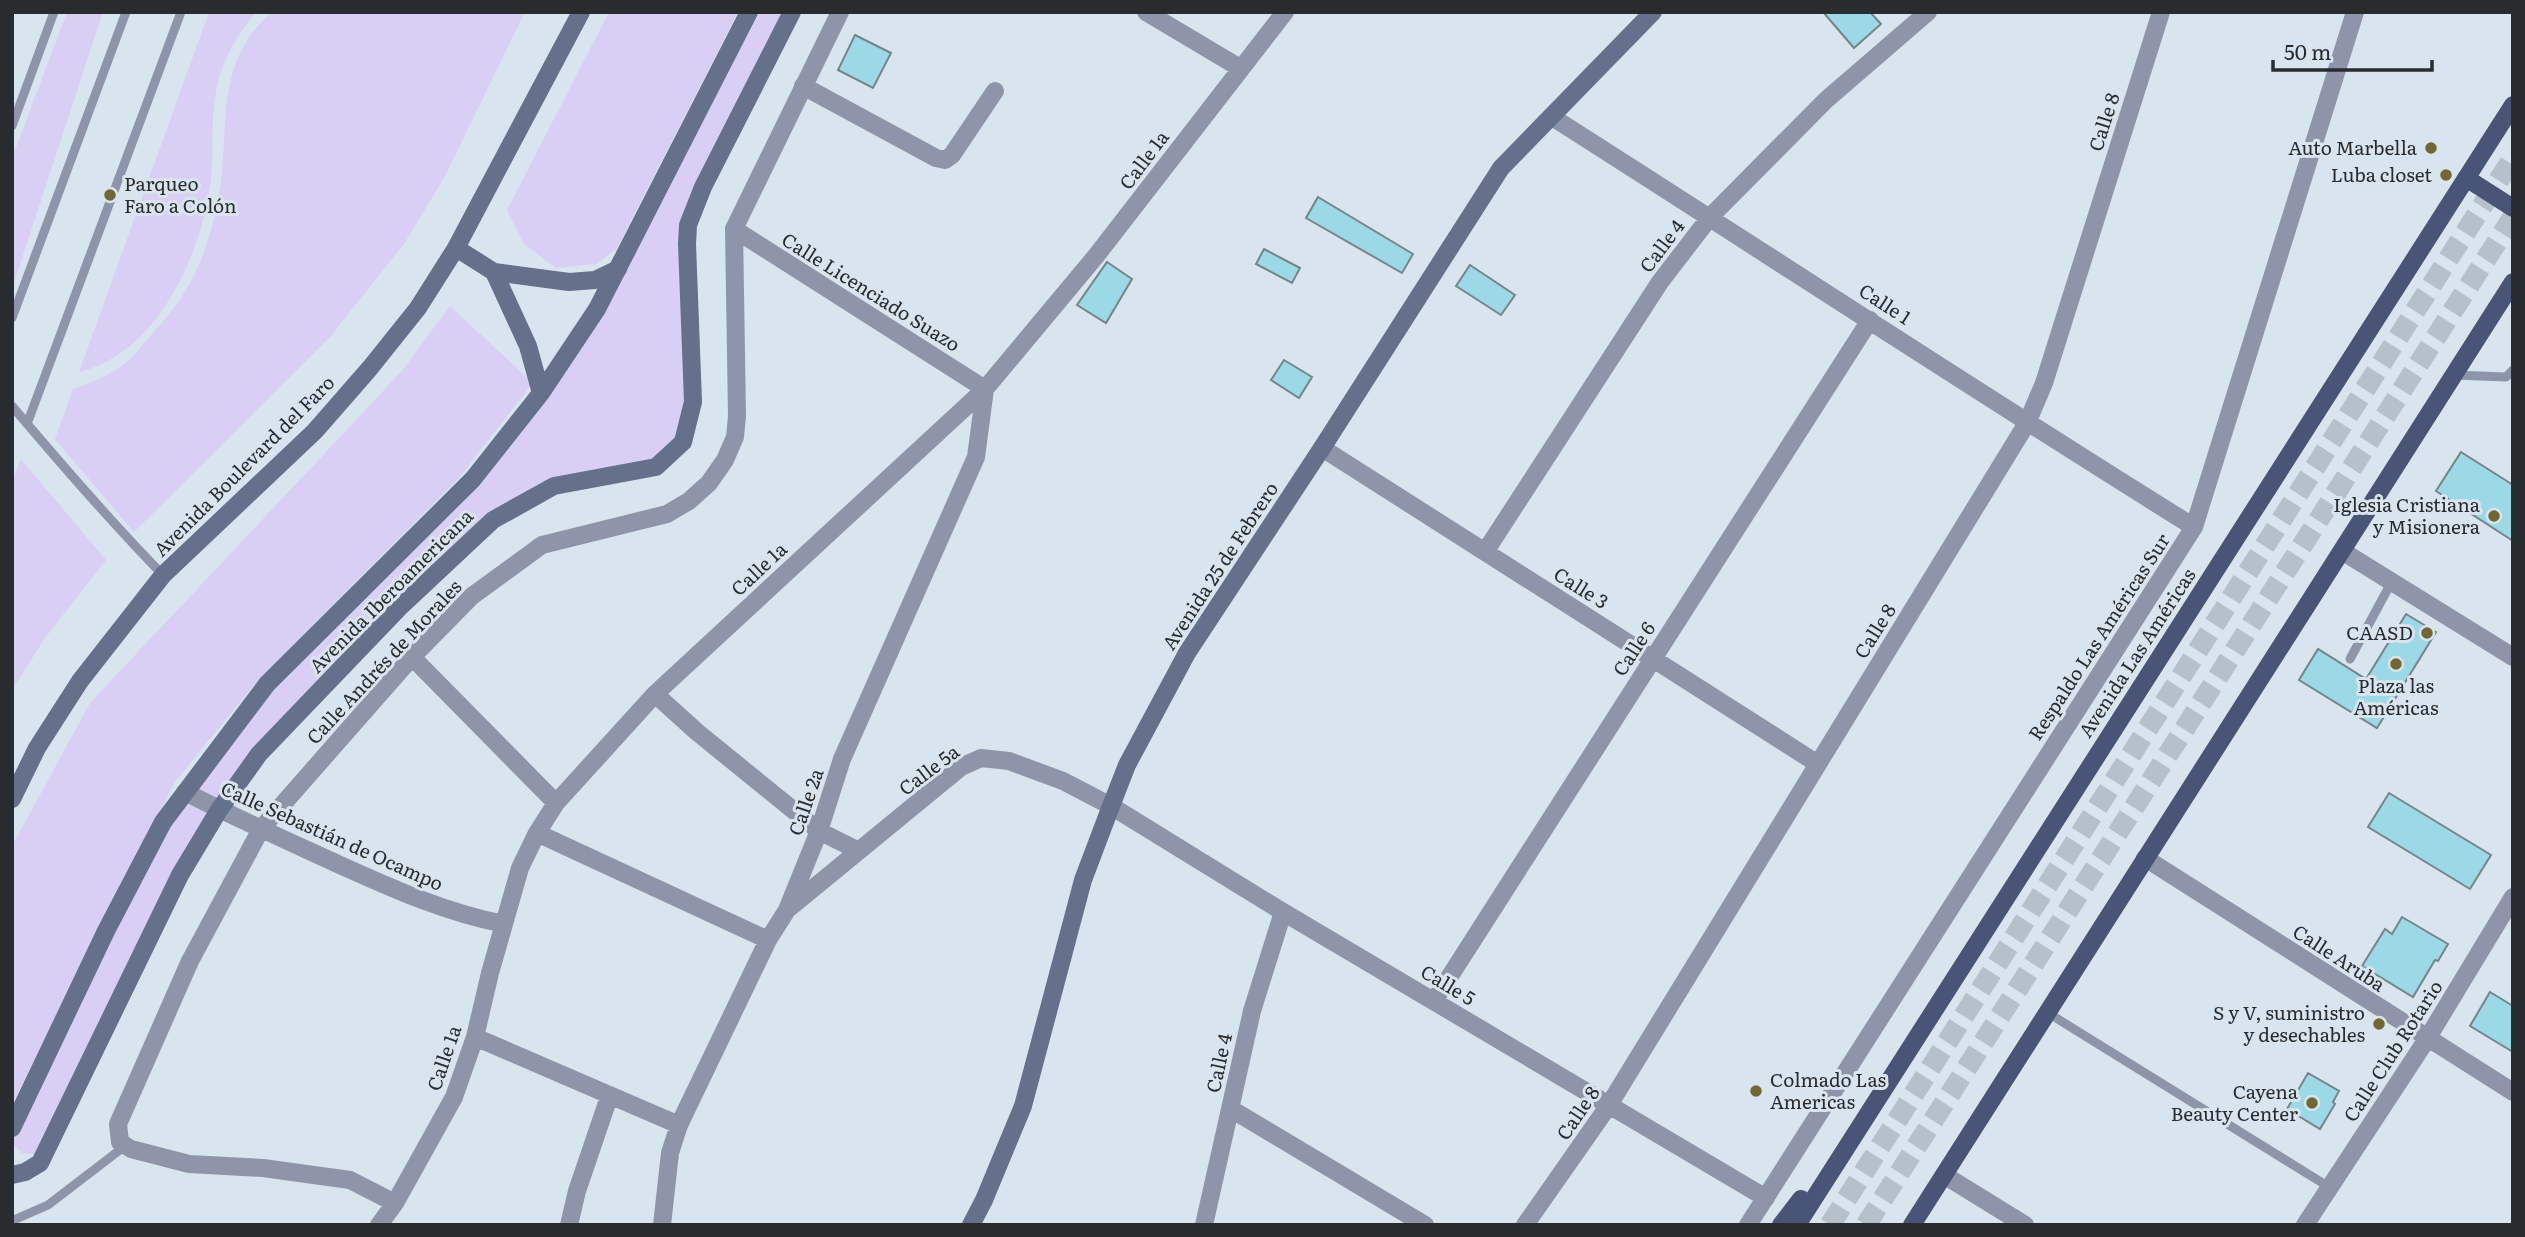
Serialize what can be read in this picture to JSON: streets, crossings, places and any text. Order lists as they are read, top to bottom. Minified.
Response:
{"streets":{"main road":["Avenida Las Américas"],"street":["Calle 8","Calle 1a","Calle 4","Calle Licenciado Suazo","Calle 1","Avenida Boulevard del Faro","Avenida 25 de Febrero","Calle 3","Avenida Iberoamericana","Respaldo Las Américas Sur","Calle 6","Calle Andrés de Morales","Calle 5a","Calle 2a","Calle Sebastián de Ocampo","Calle Aruba","Calle 5","Calle Club Rotario"]},"crossings":[["Calle 8","Calle 1"],["Calle 8","Calle 3"],["Calle 8","Calle 5"],["Calle 1a","Calle Licenciado Suazo"],["Calle 1a","Calle 2a"],["Calle 1a","Calle Sebastián de Ocampo"],["Calle 4","Calle 1"],["Calle 4","Calle 3"],["Calle 4","Calle 5"],["Calle Licenciado Suazo","Calle Andrés de Morales"],["Calle Licenciado Suazo","Calle 2a"],["Calle 1","Avenida 25 de Febrero"],["Calle 1","Respaldo Las Américas Sur"],["Calle 1","Calle 6"],["Avenida 25 de Febrero","Calle 3"],["Avenida 25 de Febrero","Calle 5a"],["Avenida 25 de Febrero","Calle 5"],["Calle 3","Calle 6"],["Avenida Iberoamericana","Calle Sebastián de Ocampo"],["Respaldo Las Américas Sur","Calle 5"],["Calle 6","Calle 5"],["Calle Andrés de Morales","Calle Sebastián de Ocampo"],["Calle 5a","Calle 2a"],["Calle 5a","Calle 5"],["Calle Aruba","Calle Club Rotario"]],"places":["Auto Marbella","Luba closet","Parqueo Faro a Colón","Iglesia Cristiana y Misionera","CAASD","Plaza las Américas","S y V, suministro y desechables","Colmado Las Americas","Cayena Beauty Center"],"scale_bar":"50 m"}
